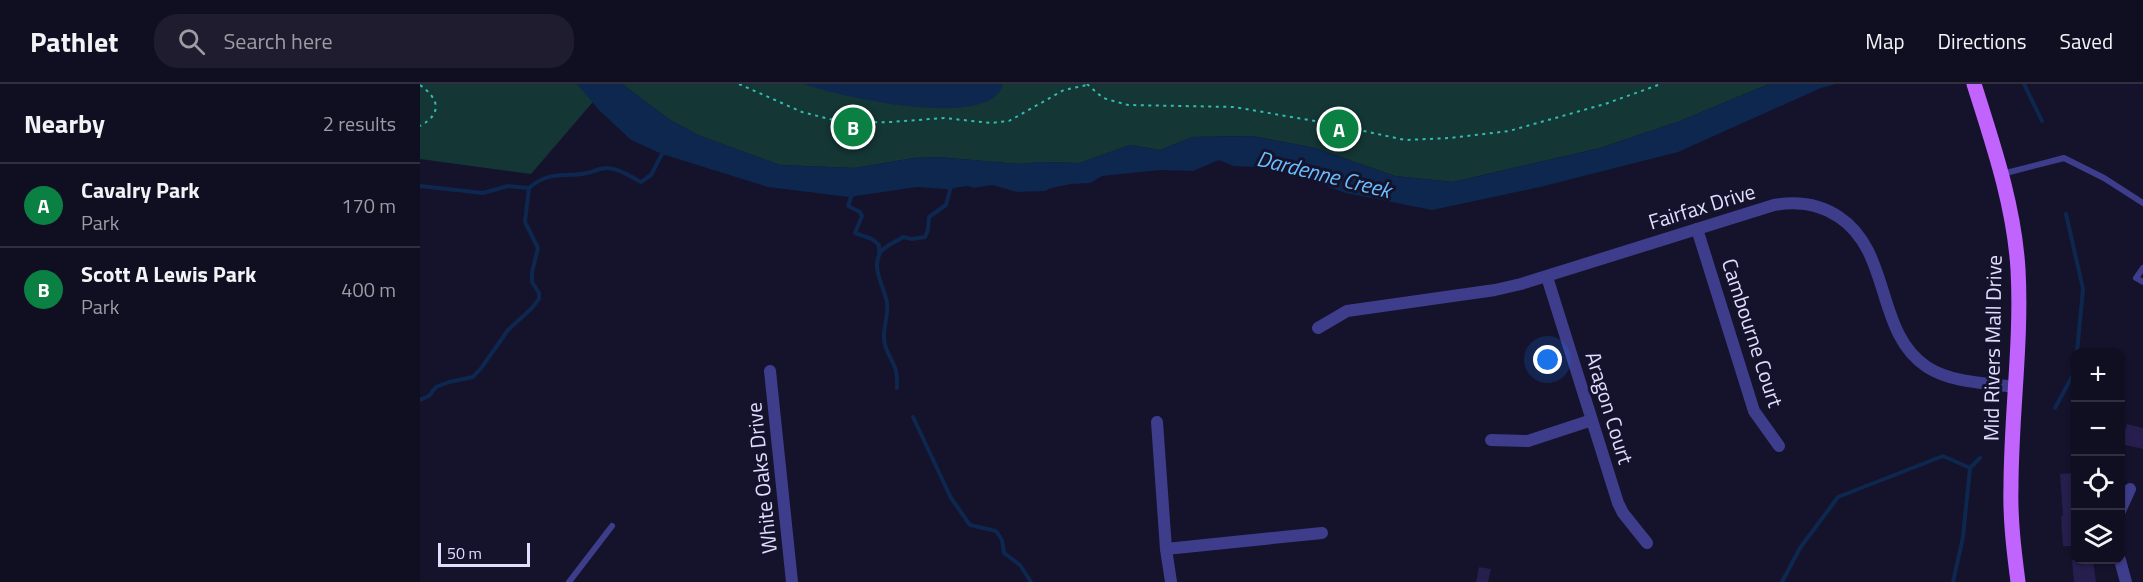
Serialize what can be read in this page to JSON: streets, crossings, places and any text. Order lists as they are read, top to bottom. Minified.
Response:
{"streets":{"main road":["Mid Rivers Mall Drive"],"street":["Fairfax Drive","Cambourne Court","Aragon Court","White Oaks Drive"]},"crossings":[["Fairfax Drive","Cambourne Court"],["Fairfax Drive","Mid Rivers Mall Drive"],["Fairfax Drive","Aragon Court"]],"water":["Dardenne Creek"],"scale_bar":"50 m","page":{"header":"Pathlet","search":"Search here","nav":["Map","Directions","Saved"],"heading":["Nearby","2 results"],"pins":["B","A"],"list":[{"mark":"A","name":"Cavalry Park","note":"Park","value":"170 m"},{"mark":"B","name":"Scott A Lewis Park","note":"Park","value":"400 m"}],"map_buttons":["+","−"],"scale":"50 m"}}
